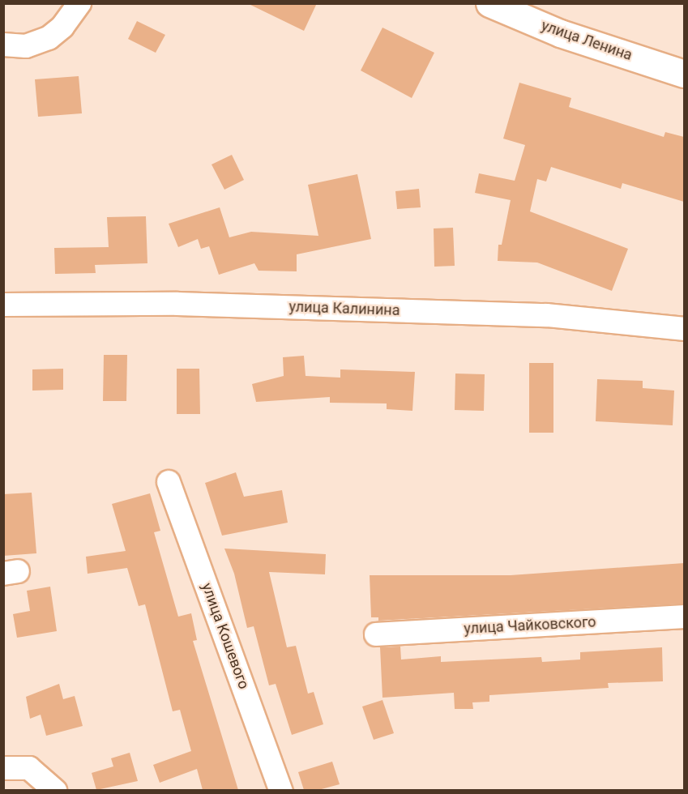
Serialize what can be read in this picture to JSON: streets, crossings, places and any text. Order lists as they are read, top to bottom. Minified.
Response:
{"streets":{"street":["улица Ленина","улица Калинина","улица Чайковского","улица Кошевого"]}}
